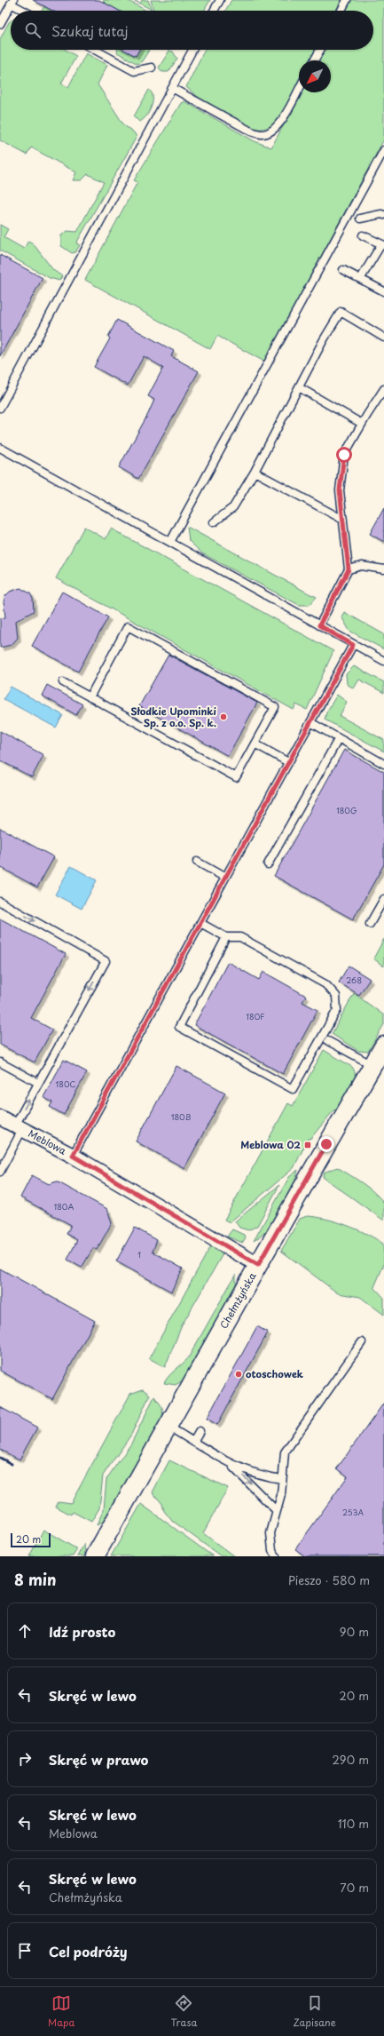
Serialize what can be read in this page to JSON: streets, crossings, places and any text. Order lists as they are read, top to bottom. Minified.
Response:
{"streets":{"street":["Meblowa","Chełmżyńska"]},"crossings":[["Meblowa","Chełmżyńska"]],"places":{"other":["Słodkie Upominki Sp. z o.o. Sp. k.","otoschowek"],"transit":["Meblowa 02"]},"house_numbers":["180G","268","180F","180C","180B","180A","1","253A"],"scale_bar":"20 m","north":"bottom left","page":{"search":"Szukaj tutaj","scale":"20 m","heading":["8 min","Pieszo · 580 m"],"list":[["Idź prosto","90 m"],["Skręć w lewo","20 m"],["Skręć w prawo","290 m"],["Skręć w lewo","Meblowa","110 m"],["Skręć w lewo","Chełmżyńska","70 m"],"Cel podróży"],"nav":["Mapa","Trasa","Zapisane"]}}
